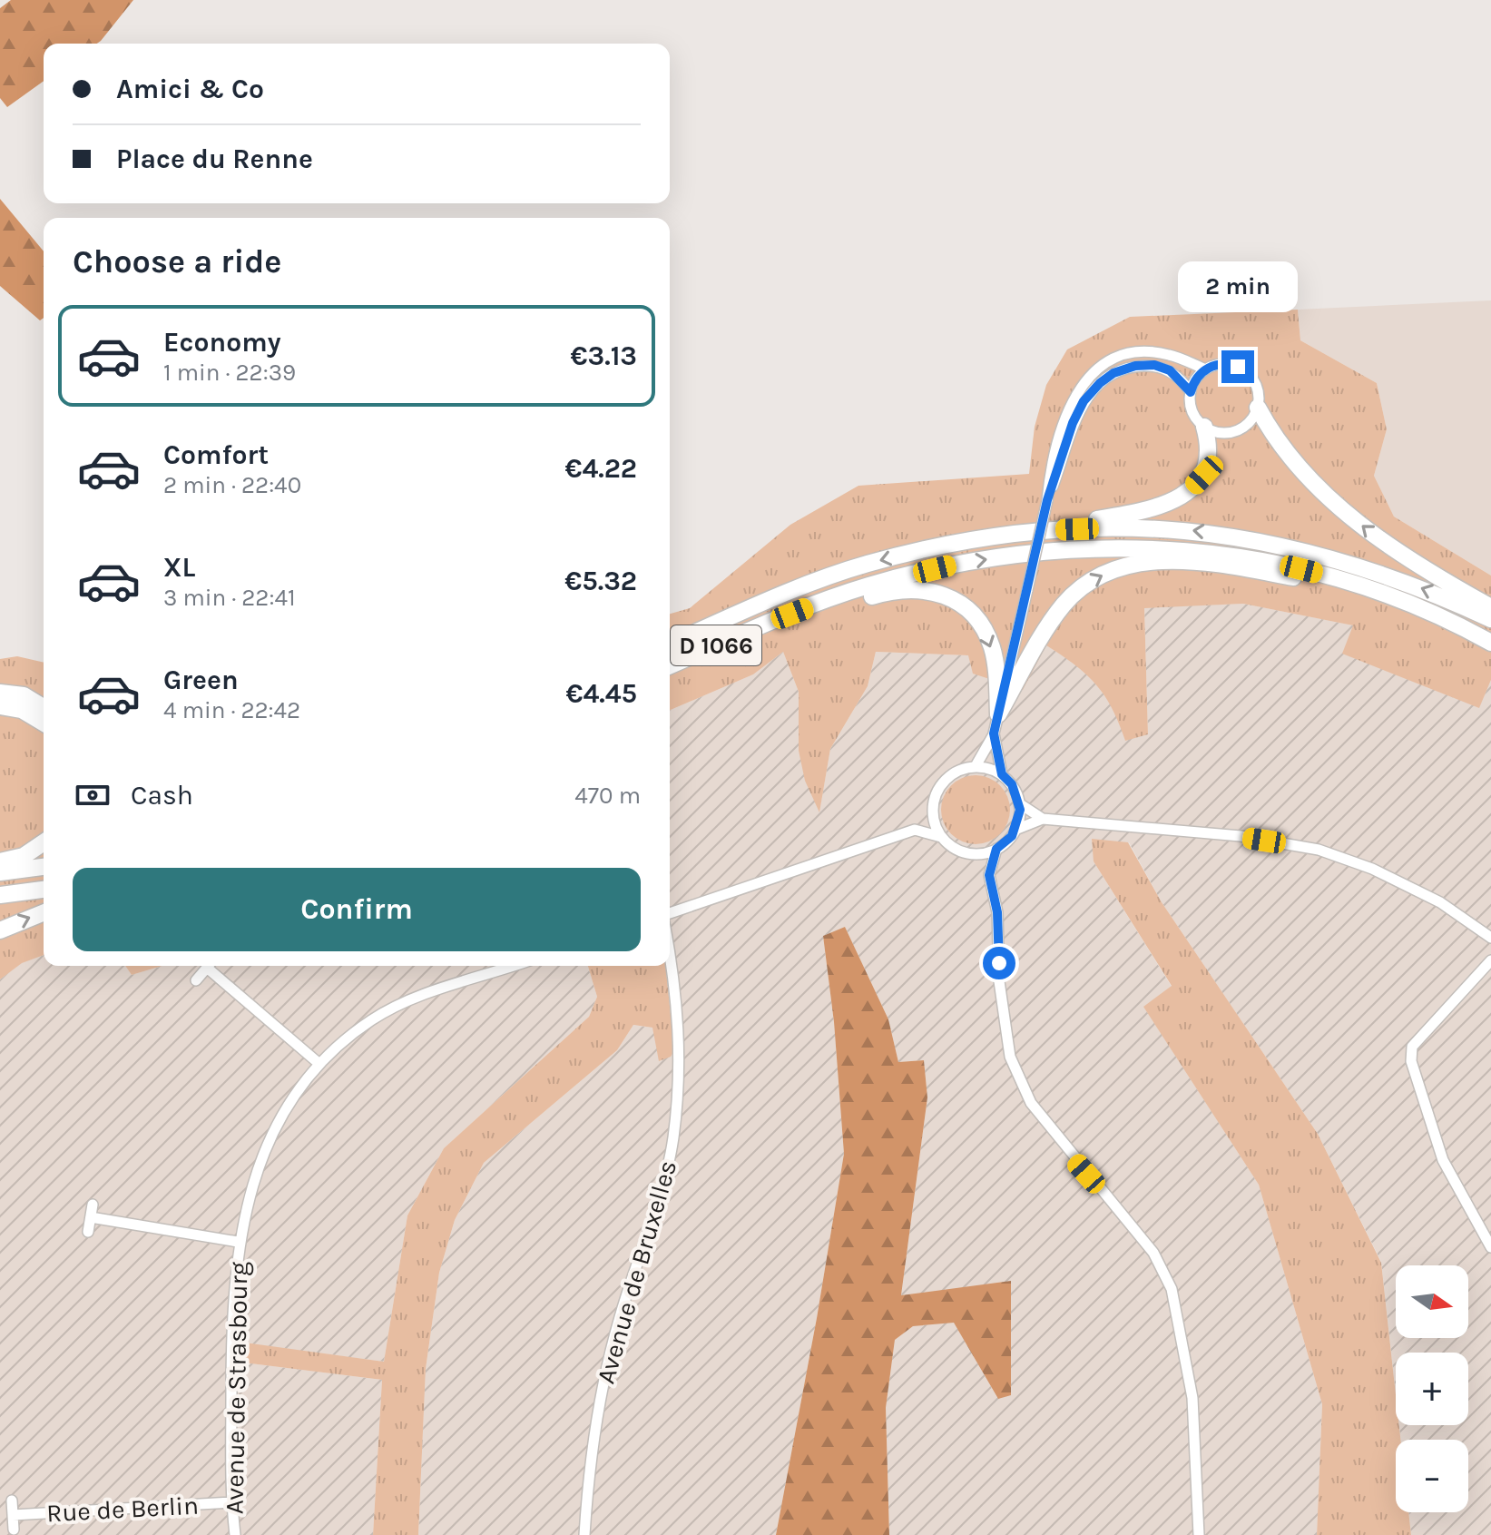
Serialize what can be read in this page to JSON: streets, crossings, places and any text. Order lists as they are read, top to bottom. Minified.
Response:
{"streets":{"highway":["D 1066"],"street":["Avenue de Bruxelles","Avenue de Strasbourg","Rue de Berlin"]},"crossings":[["Avenue de Strasbourg","Rue de Berlin"]],"north":"right","page":{"banner":["Amici & Co","Place du Renne"],"heading":"Choose a ride","bubble":"2 min","list":[{"name":"Economy","note":"1 min · 22:39","value":"€3.13"},{"name":"Comfort","note":"2 min · 22:40","value":"€4.22"},{"name":"XL","note":"3 min · 22:41","value":"€5.32"},{"name":"Green","note":"4 min · 22:42","value":"€4.45"}],"pay":["Cash","470 m"],"buttons":"Confirm","map_buttons":["+","−"]}}
